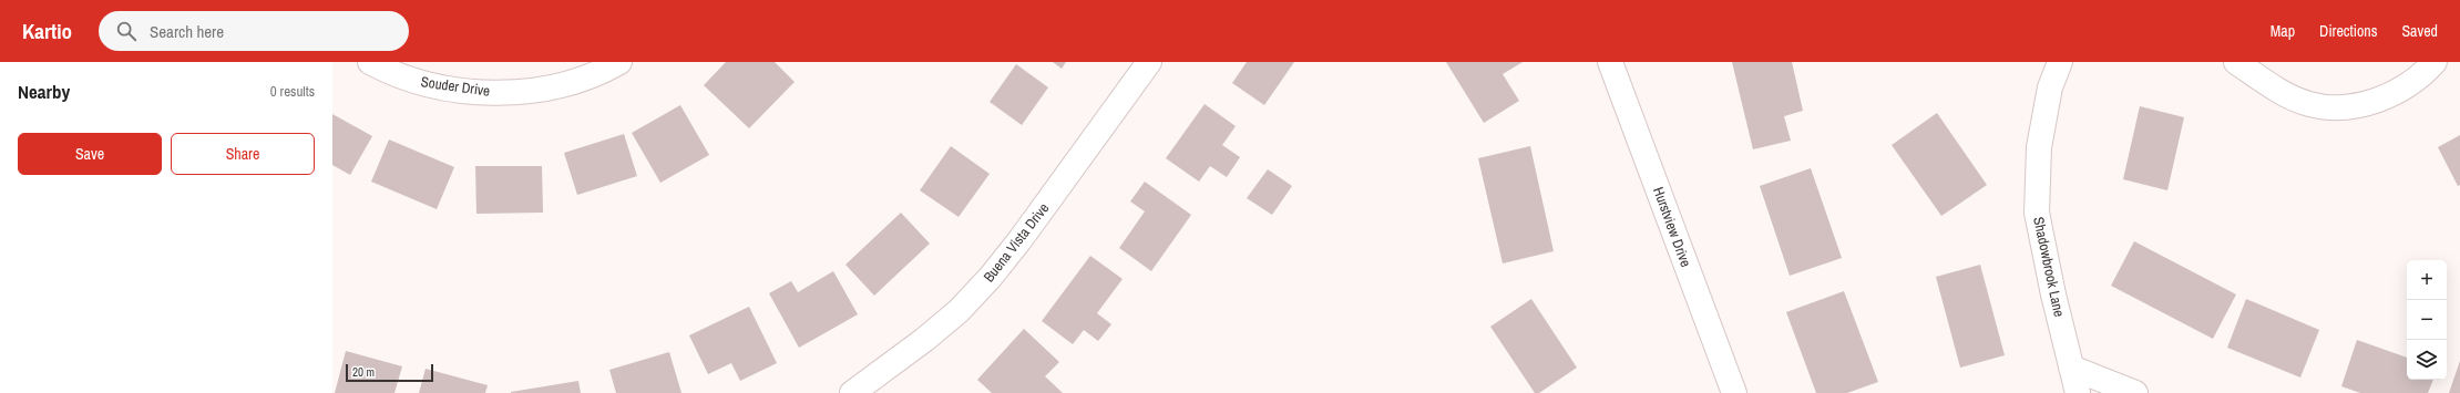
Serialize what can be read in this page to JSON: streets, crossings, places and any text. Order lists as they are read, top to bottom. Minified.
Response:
{"streets":{"street":["Souder Drive","Hurstview Drive","Buena Vista Drive","Shadowbrook Lane"]},"scale_bar":"20 m","page":{"header":"Kartio","search":"Search here","nav":["Map","Directions","Saved"],"heading":["Nearby","0 results"],"buttons":["Save","Share"],"map_buttons":["+","−"],"scale":"20 m"}}
